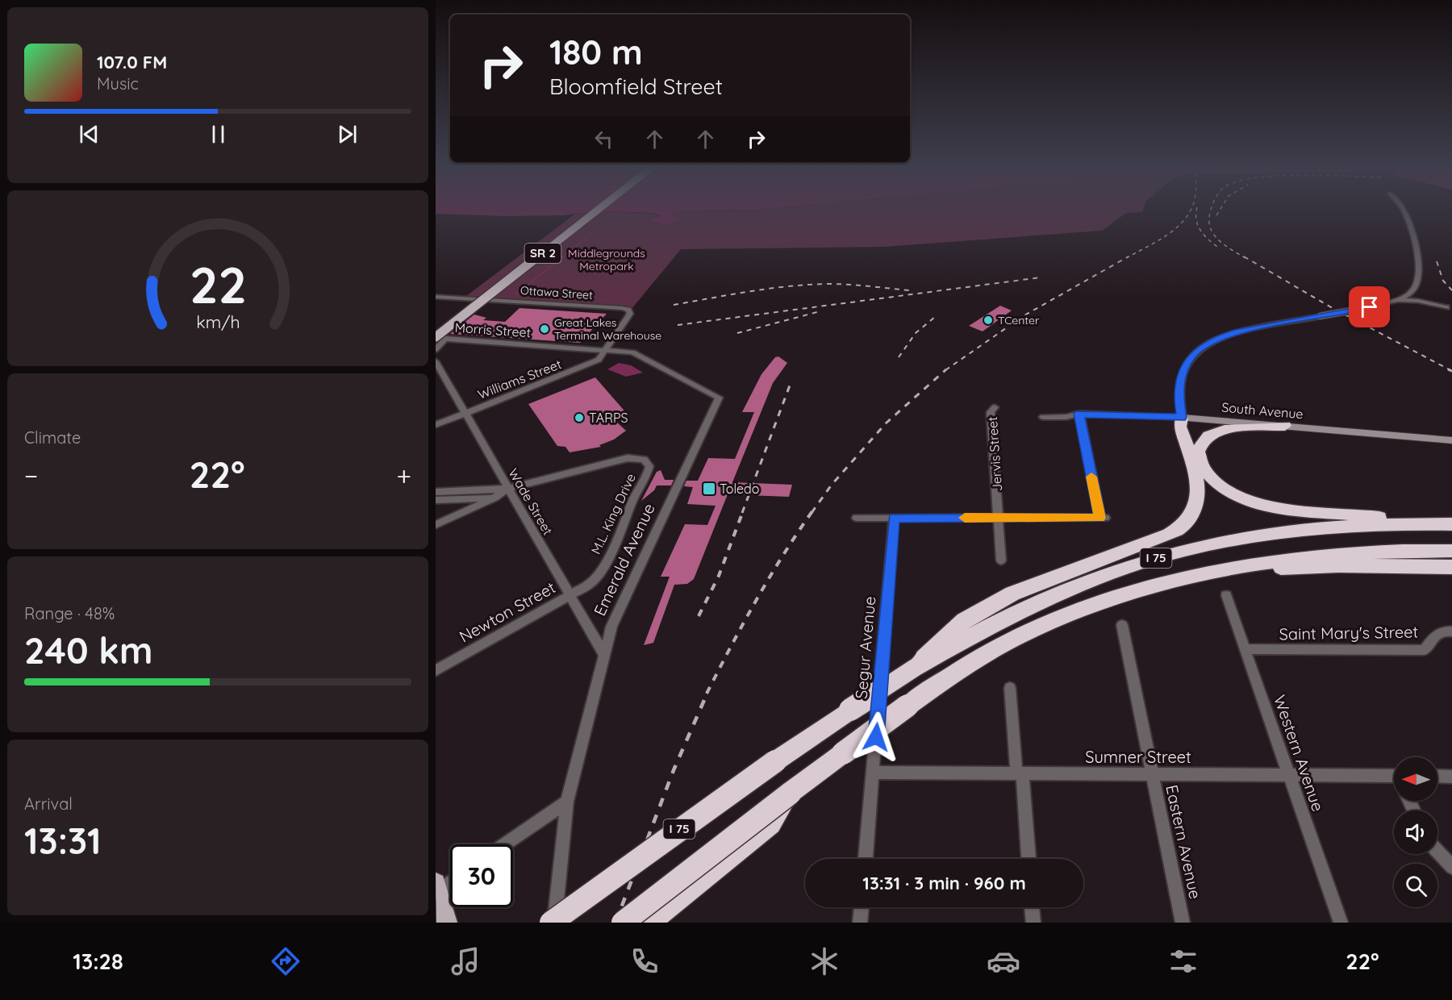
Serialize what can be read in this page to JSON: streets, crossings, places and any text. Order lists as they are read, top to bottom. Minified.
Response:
{"streets":{"highway":["I 75"],"main road":["SR 2"],"street":["Ottawa Street","Morris Street","Williams Street","South Avenue","Jervis Street","Wade Street","M.L. King Drive","Emerald Avenue","Newton Street","Saint Mary's Street","Segur Avenue","Western Avenue","Sumner Street","Eastern Avenue"]},"crossings":[["SR 2","Morris Street"],["Ottawa Street","Morris Street"],["Ottawa Street","Williams Street"],["Ottawa Street","Emerald Avenue"],["Morris Street","Williams Street"],["Morris Street","Emerald Avenue"],["Williams Street","Wade Street"],["Williams Street","Emerald Avenue"],["Wade Street","M.L. King Drive"],["Wade Street","Emerald Avenue"],["Wade Street","Newton Street"],["M.L. King Drive","Newton Street"],["I 75","Emerald Avenue"],["Saint Mary's Street","Western Avenue"],["Segur Avenue","Sumner Street"],["Western Avenue","Sumner Street"],["Sumner Street","Eastern Avenue"]],"parks":["Middlegrounds Metropark"],"places":{"other":["TCenter","Great Lakes Terminal Warehouse","TARPS"],"transit":["Toledo"]},"north":"left","page":{"turn":["180 m","Bloomfield Street"],"song":["107.0 FM","Music"],"tile":["Climate",["Range · 48%","240 km"],["Arrival","13:31"]],"heat":["−","22°","+"],"limit":"30","trip":"13:31 · 3 min · 960 m","tabs":["13:28","22°"],"gauge":["22","km/h"]}}
